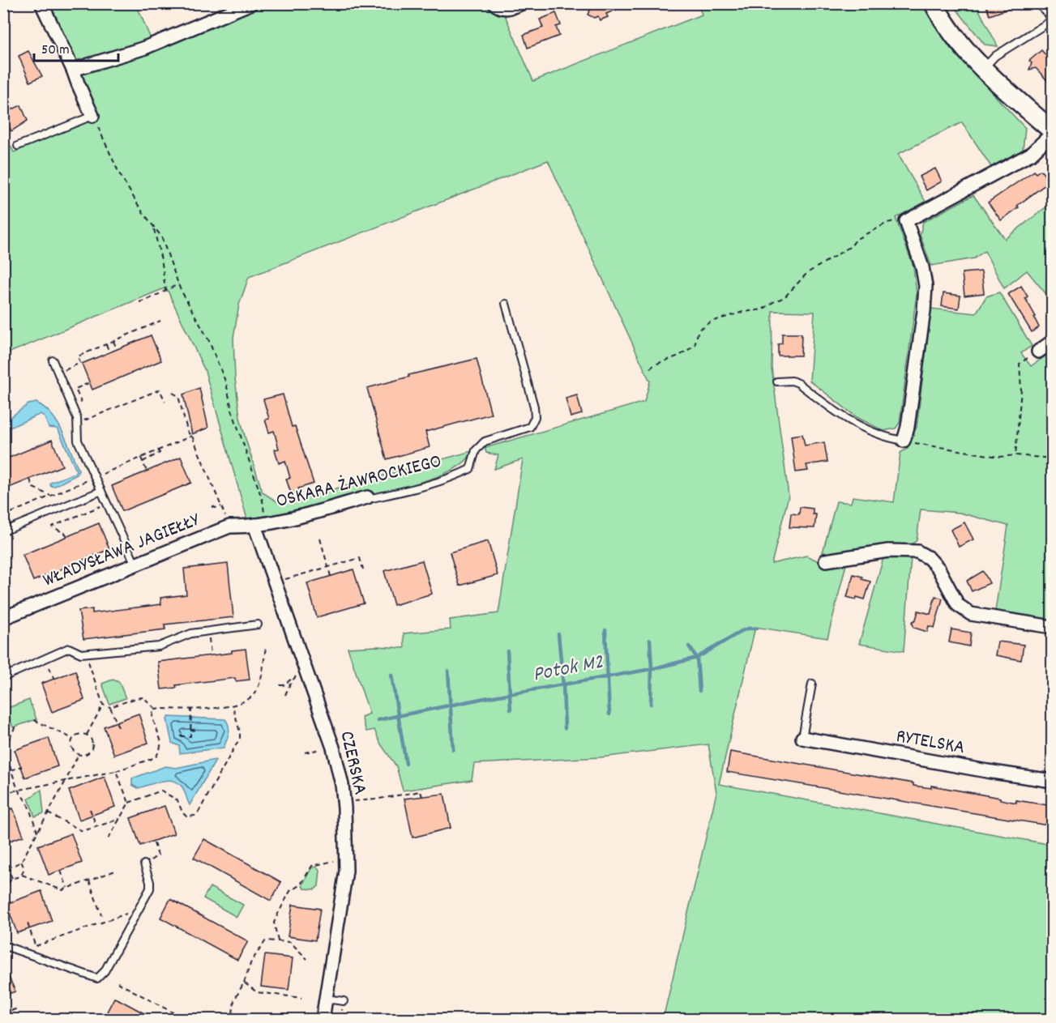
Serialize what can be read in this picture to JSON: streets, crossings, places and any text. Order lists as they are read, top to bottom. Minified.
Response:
{"streets":{"street":["OSKARA ŻAWROCKIEGO","WŁADYSŁAWA JAGIEŁŁY","RYTELSKA","CZERSKA"]},"crossings":[["OSKARA ŻAWROCKIEGO","WŁADYSŁAWA JAGIEŁŁY"],["OSKARA ŻAWROCKIEGO","CZERSKA"],["WŁADYSŁAWA JAGIEŁŁY","CZERSKA"]],"water":["Potok M2"],"scale_bar":"50 m"}
